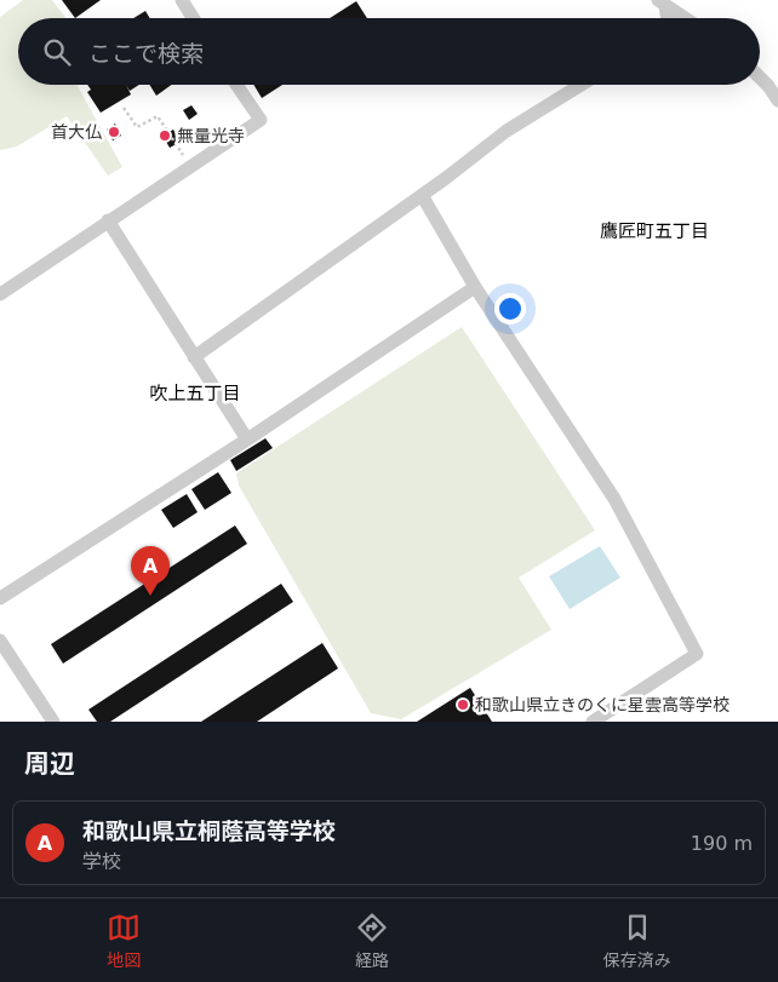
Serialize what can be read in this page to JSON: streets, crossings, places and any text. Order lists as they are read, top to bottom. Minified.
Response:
{"districts":["鷹匠町五丁目","吹上五丁目"],"places":["首大仏","無量光寺","和歌山県立きのくに星雲高等学校"],"page":{"search":"ここで検索","pins":"A","heading":"周辺","list":[{"mark":"A","name":"和歌山県立桐蔭高等学校","note":"学校","value":"190 m"}],"nav":["地図","経路","保存済み"]}}
